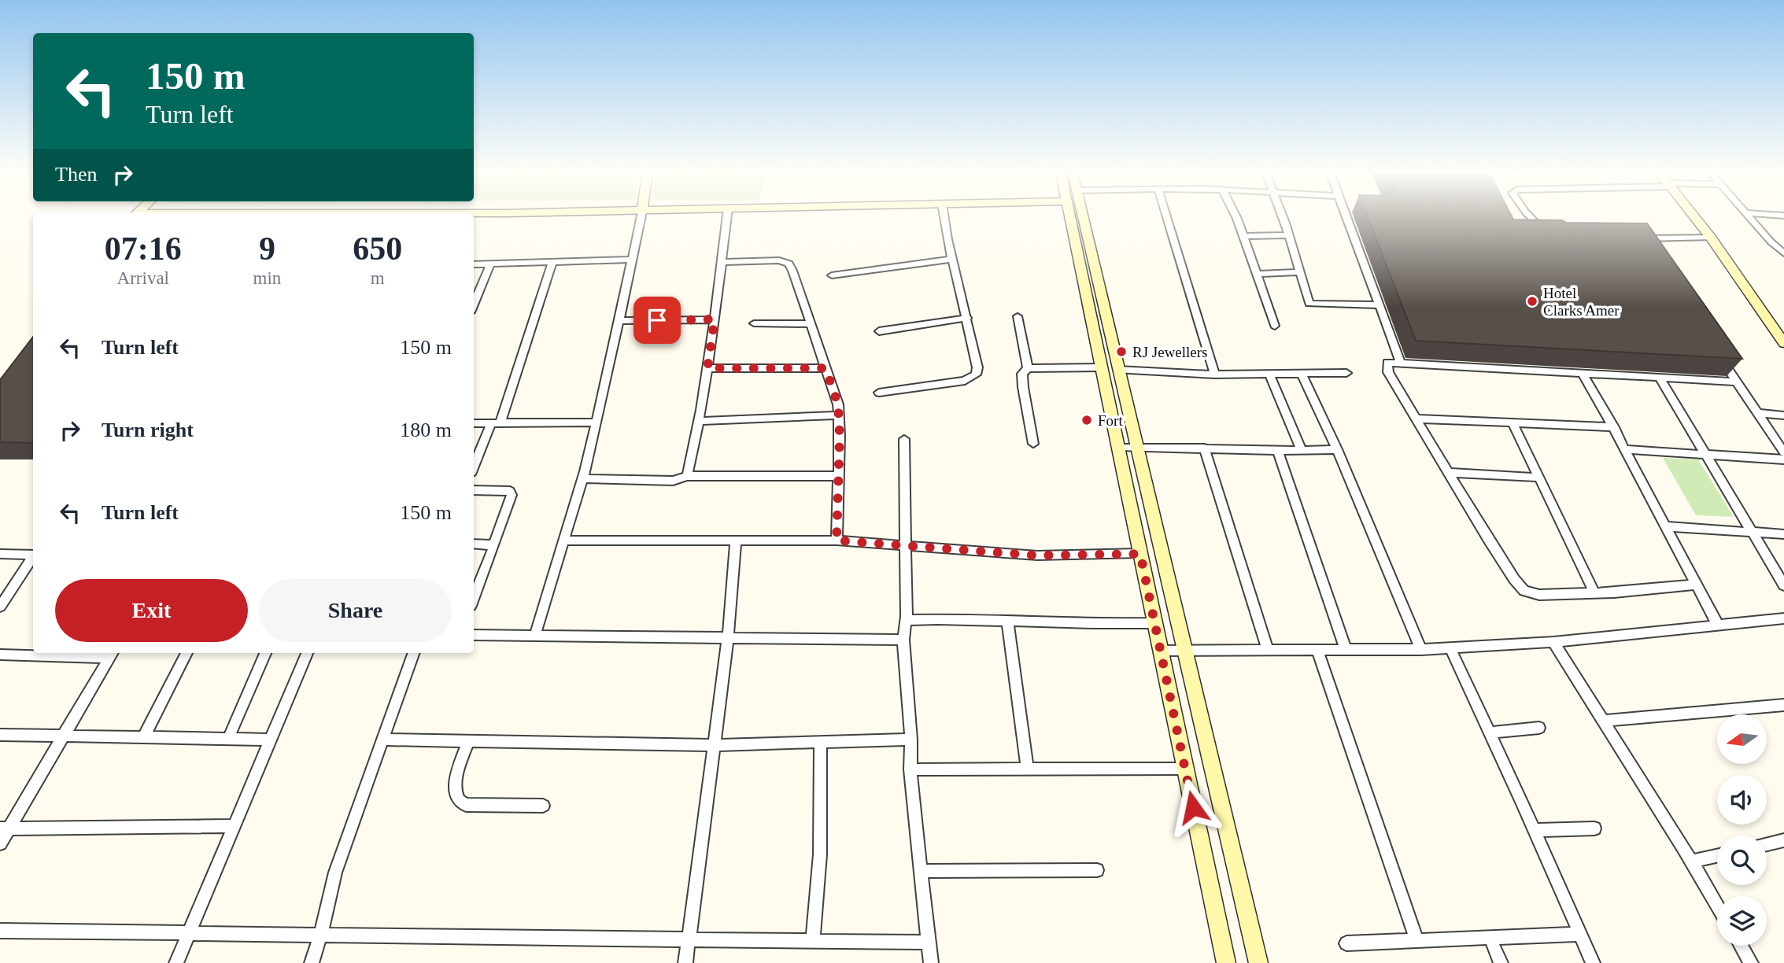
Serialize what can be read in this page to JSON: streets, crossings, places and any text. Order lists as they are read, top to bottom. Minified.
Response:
{"places":["Hotel Clarks Amer","RJ Jewellers","Fort"],"north":"left","page":{"turn":["150 m","Turn left"],"then":"Then","eta":["07:16","Arrival","9","min","650","m"],"list":[{"name":"Turn left","value":"150 m"},{"name":"Turn right","value":"180 m"},{"name":"Turn left","value":"150 m"}],"buttons":["Exit","Share"]}}
